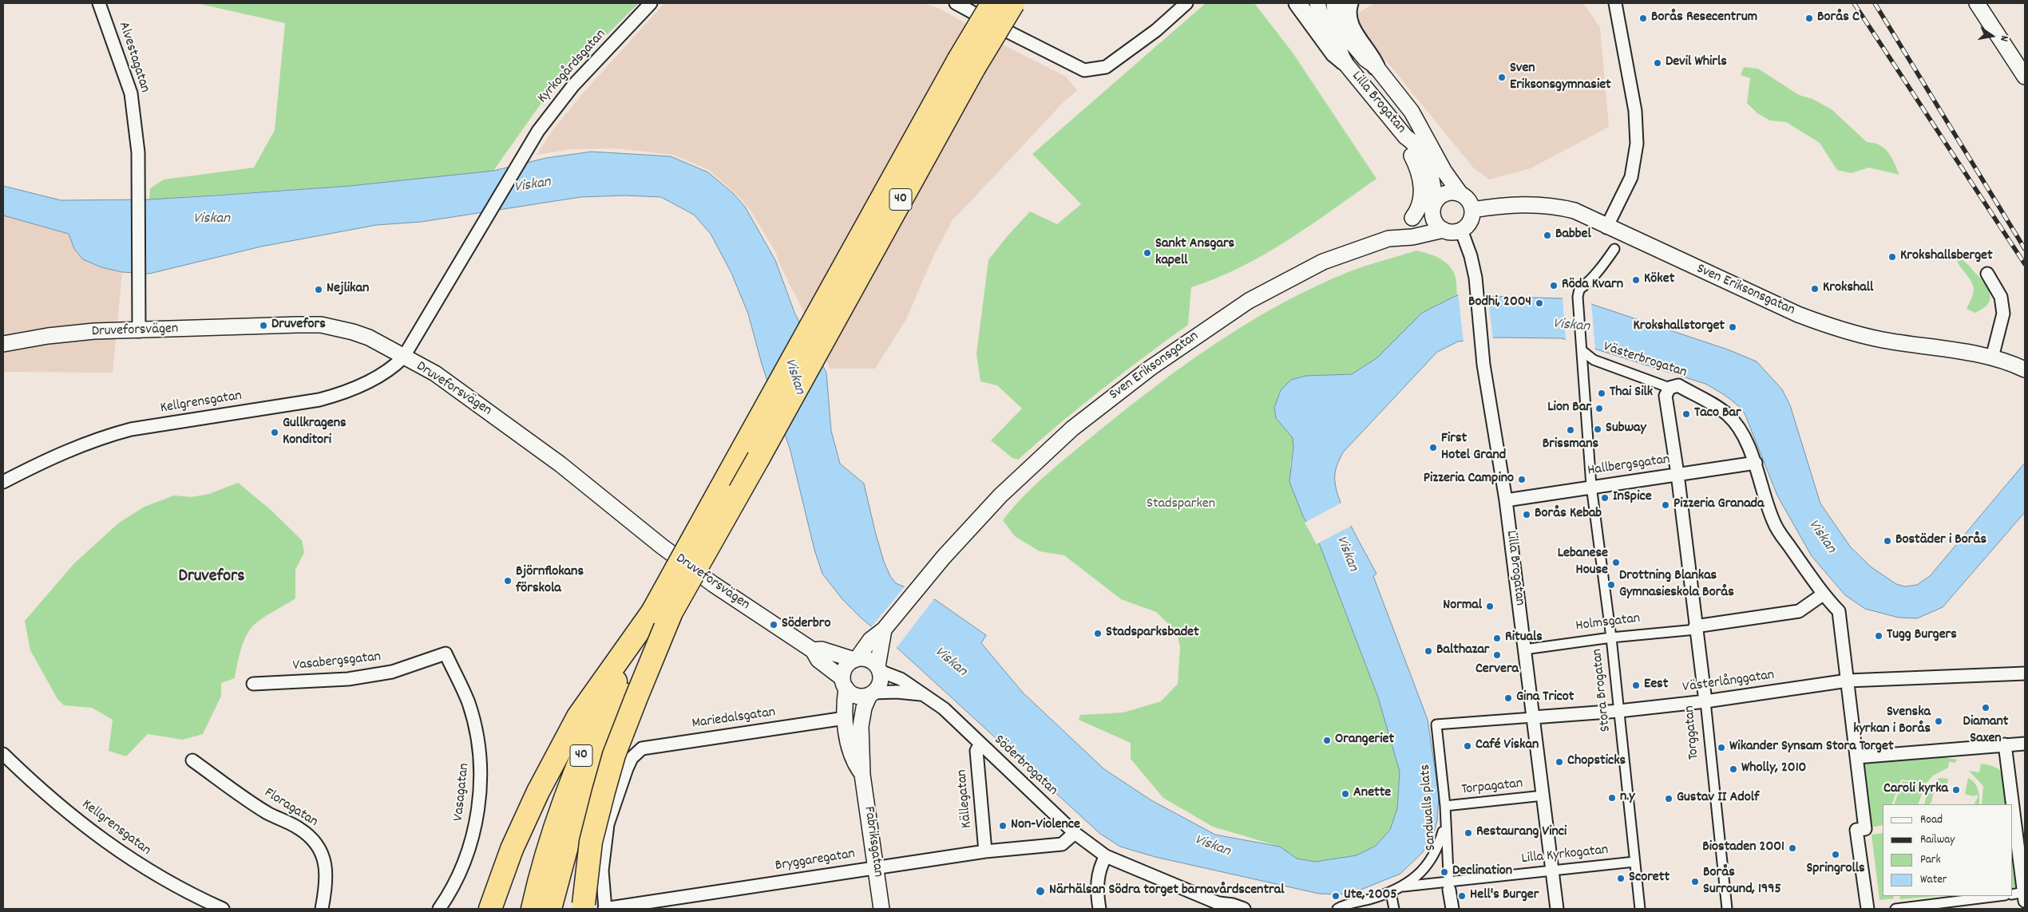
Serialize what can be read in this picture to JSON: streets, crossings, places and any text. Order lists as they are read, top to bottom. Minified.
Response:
{"streets":{"highway":["40"],"street":["Alvestagatan","Kyrkogårdsgatan","Lilla Brogatan","Sven Eriksonsgatan","Druveforsvägen","Västerbrogatan","Kellgrensgatan","Hallbergsgatan","Holmsgatan","Vasabergsgatan","Västerlånggatan","Stora Brogatan","Mariedalsgatan","Torggatan","Söderbrogatan","Torpagatan","Vasagatan","Källegatan","Sandwalls plats","Floragatan","Fabriksgatan","Lilla Kyrkogatan","Bryggaregatan"]},"crossings":[["Alvestagatan","Druveforsvägen"],["Kyrkogårdsgatan","Druveforsvägen"],["Kyrkogårdsgatan","Kellgrensgatan"],["Lilla Brogatan","Sven Eriksonsgatan"],["Lilla Brogatan","Hallbergsgatan"],["Lilla Brogatan","Holmsgatan"],["Lilla Brogatan","Västerlånggatan"],["Lilla Brogatan","Torpagatan"],["Lilla Brogatan","Lilla Kyrkogatan"],["Druveforsvägen","Kellgrensgatan"],["Druveforsvägen","Söderbrogatan"],["Druveforsvägen","Fabriksgatan"],["Västerbrogatan","Hallbergsgatan"],["Västerbrogatan","Holmsgatan"],["Västerbrogatan","Västerlånggatan"],["Västerbrogatan","Stora Brogatan"],["Västerbrogatan","Torggatan"],["Hallbergsgatan","Stora Brogatan"],["Hallbergsgatan","Torggatan"],["Holmsgatan","Stora Brogatan"],["Holmsgatan","Torggatan"],["Vasabergsgatan","Vasagatan"],["Västerlånggatan","Stora Brogatan"],["Västerlånggatan","Torggatan"],["Västerlånggatan","Sandwalls plats"],["Stora Brogatan","Lilla Kyrkogatan"],["Mariedalsgatan","Fabriksgatan"],["Söderbrogatan","Källegatan"],["Söderbrogatan","Fabriksgatan"],["Söderbrogatan","Bryggaregatan"],["Torpagatan","Sandwalls plats"],["Källegatan","Bryggaregatan"],["Sandwalls plats","Lilla Kyrkogatan"],["Fabriksgatan","Bryggaregatan"]],"districts":["Druvefors"],"water":["Viskan"],"parks":["Stadsparken"],"places":["Borås Resecentrum","Borås C","Devil Whirls","Sven Eriksonsgymnasiet","Babbel","Sankt Ansgars kapell","Krokshallsberget","Köket","Röda Kvarn","Krokshall","Nejlikan","Bodhi, 2004","Druvefors","Krokshallstorget","Thai Silk","Lion Bar","Taco Bar","Subway","Brissmans","Gullkragens Konditori","First Hotel Grand","Pizzeria Campino","InSpice","Pizzeria Granada","Borås Kebab","Bostäder i Borås","Lebanese House","Björnflokans förskola","Drottning Blankas Gymnasieskola Borås","Normal","Söderbro","Stadsparksbadet","Tugg Burgers","Rituals","Balthazar","Cervera","Eest","Gina Tricot","Diamant Saxen","Svenska kyrkan i Borås","Orangeriet","Café Viskan","Wikander Synsam Stora Torget","Chopsticks","Wholly, 2010","Caroli kyrka","Anette","n.y","Gustav II Adolf","Non-Violence","Restaurang Vinci","Biostaden 2001","Springrolls","Declination","Scorett","Borås Surround, 1995","Närhälsan Södra torget barnavårdscentral","Ute, 2005","Hell's Burger"],"legend":["Road","Railway","Park","Water"],"north":"right"}
